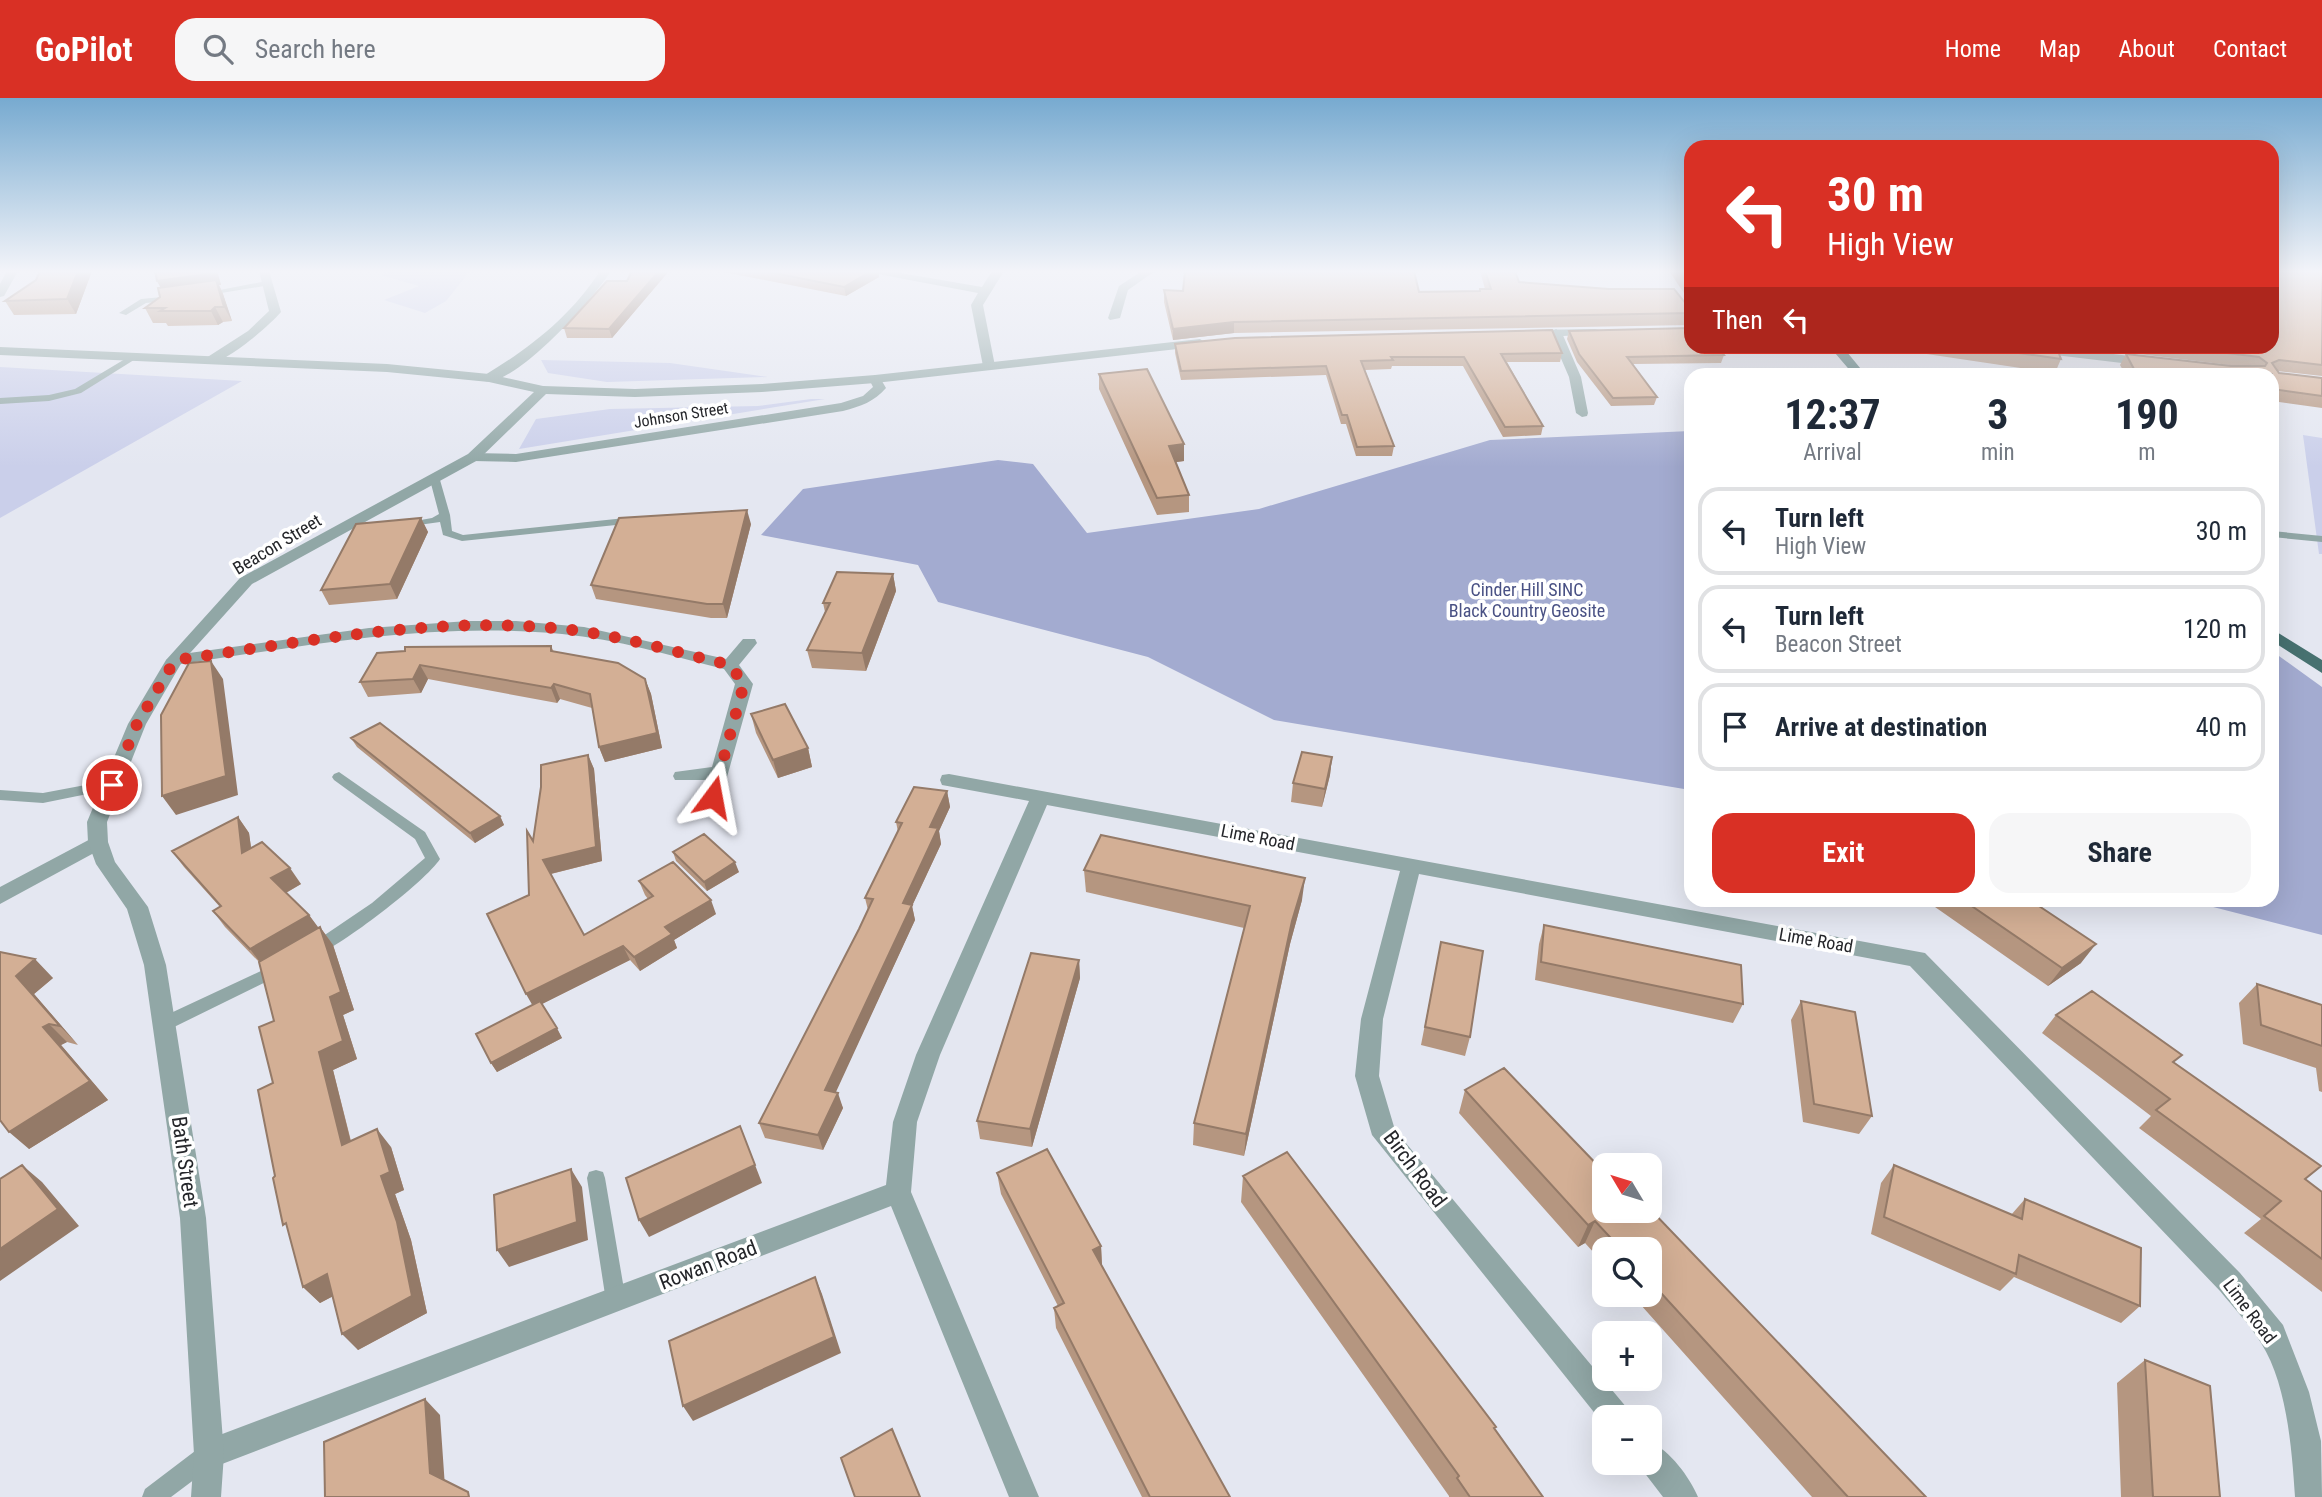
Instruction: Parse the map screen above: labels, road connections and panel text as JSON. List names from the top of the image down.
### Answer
{
  "streets": {
    "street": [
      "Johnson Street",
      "Beacon Street",
      "Lime Road",
      "Bath Street",
      "Birch Road",
      "Rowan Road"
    ]
  },
  "crossings": [
    ["Johnson Street", "Beacon Street"],
    ["Beacon Street", "Bath Street"],
    ["Lime Road", "Birch Road"],
    ["Bath Street", "Rowan Road"]
  ],
  "parks": ["Cinder Hill SINC Black Country Geosite"],
  "north": "top left",
  "page": {
    "header": "GoPilot",
    "search": "Search here",
    "nav": [
      "Home",
      "Map",
      "About",
      "Contact"
    ],
    "turn": ["30 m", "High View"],
    "then": "Then",
    "eta": [
      "12:37",
      "Arrival",
      "3",
      "min",
      "190",
      "m"
    ],
    "list": [
      {
        "name": "Turn left",
        "note": "High View",
        "value": "30 m"
      },
      {
        "name": "Turn left",
        "note": "Beacon Street",
        "value": "120 m"
      },
      {
        "name": "Arrive at destination",
        "value": "40 m"
      }
    ],
    "buttons": ["Exit", "Share"],
    "map_buttons": ["+", "−"]
  }
}
